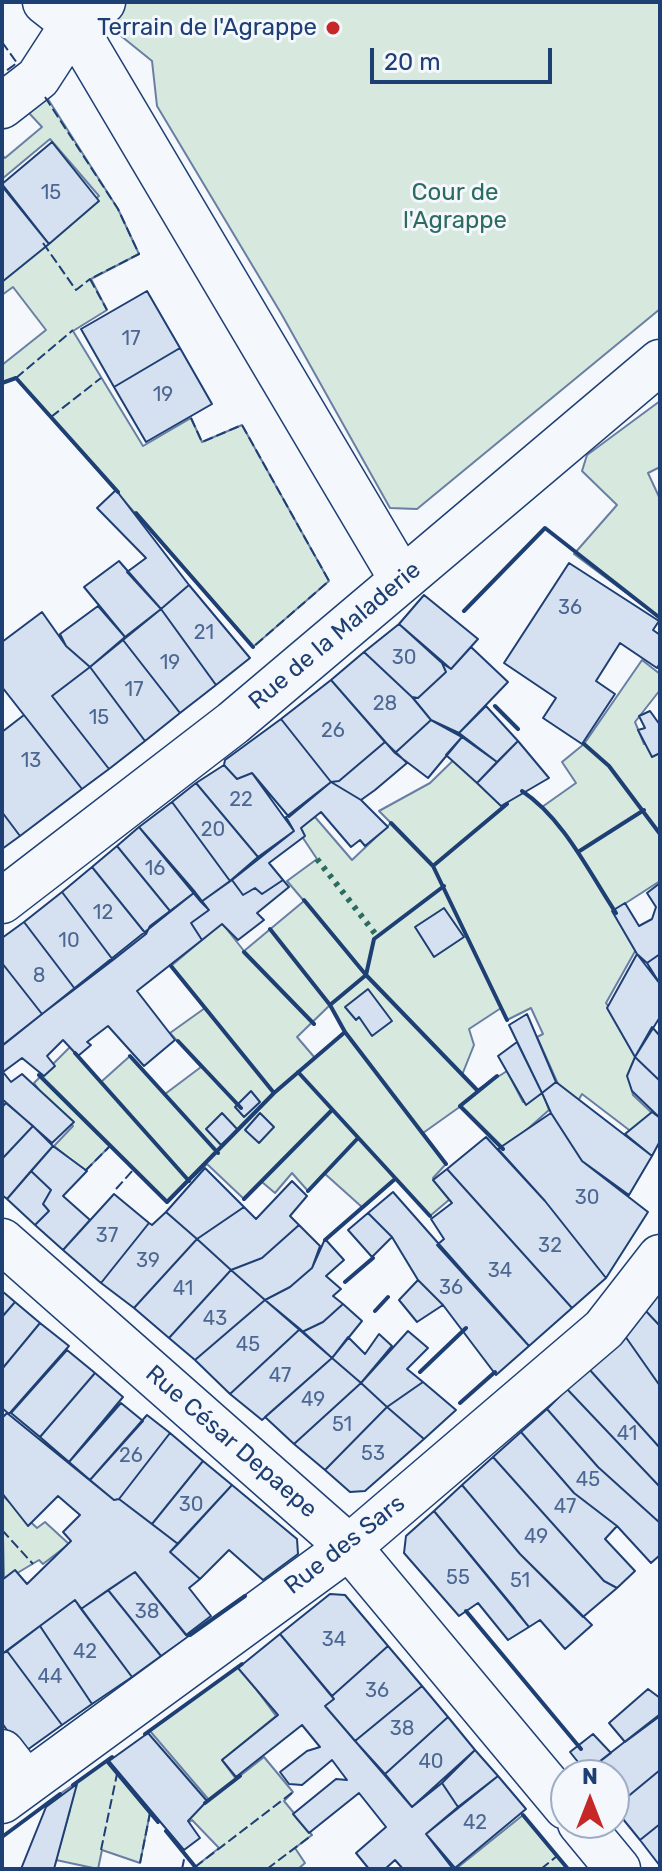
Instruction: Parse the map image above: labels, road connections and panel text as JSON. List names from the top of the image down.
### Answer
{
  "streets": {
    "street": ["Rue de la Maladerie", "Rue César Depaepe", "Rue des Sars"]
  },
  "crossings": [
    ["Rue César Depaepe", "Rue des Sars"]
  ],
  "parks": ["Cour de l'Agrappe"],
  "places": ["Terrain de l'Agrappe"],
  "house_numbers": [
    "15",
    "17",
    "19",
    "36",
    "21",
    "30",
    "19",
    "17",
    "28",
    "15",
    "26",
    "13",
    "22",
    "20",
    "16",
    "12",
    "10",
    "8",
    "30",
    "37",
    "32",
    "39",
    "34",
    "36",
    "41",
    "43",
    "45",
    "47",
    "49",
    "51",
    "41",
    "53",
    "26",
    "45",
    "30",
    "47",
    "49",
    "55",
    "51",
    "38",
    "34",
    "42",
    "44",
    "36",
    "38",
    "40",
    "42"
  ],
  "scale_bar": "20 m",
  "north": "top"
}
